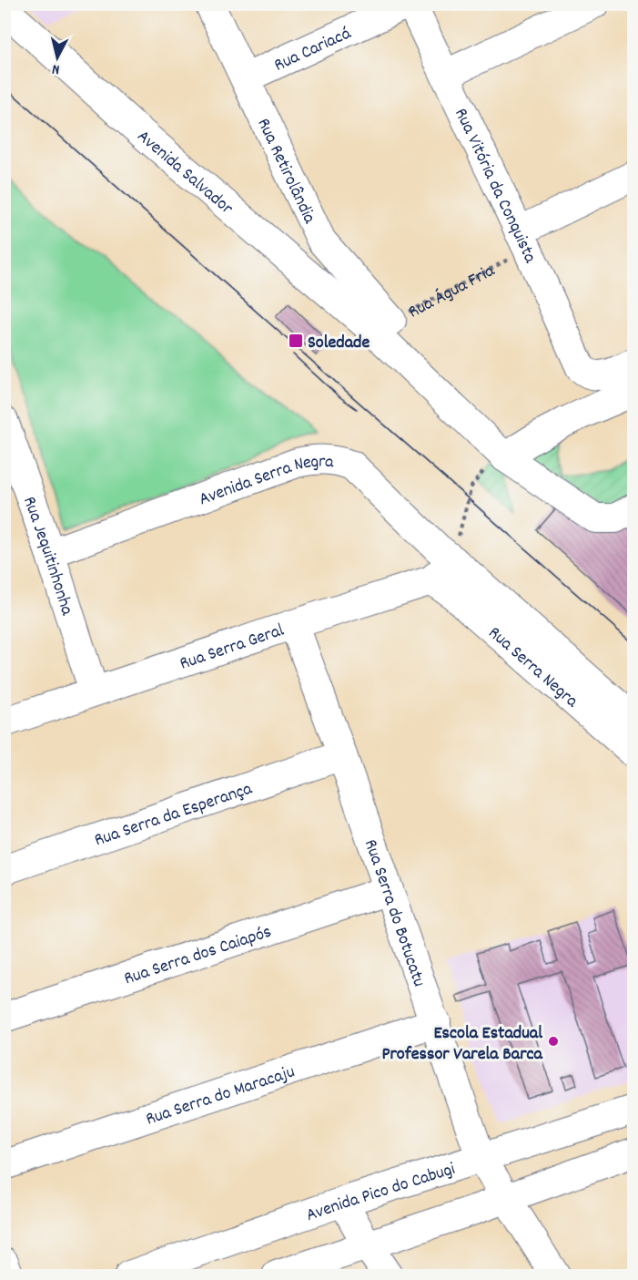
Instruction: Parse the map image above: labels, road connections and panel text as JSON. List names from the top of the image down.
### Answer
{
  "streets": {
    "street": [
      "Rua Cariacá",
      "Rua Retirolândia",
      "Avenida Salvador",
      "Rua Vitória da Conquista",
      "Avenida Serra Negra",
      "Rua Jequitinhonha",
      "Rua Serra Geral",
      "Rua Serra Negra",
      "Rua Serra da Esperança",
      "Rua Serra do Botucatu",
      "Rua Serra dos Caiapós",
      "Rua Serra do Maracaju",
      "Avenida Pico do Cabugi"
    ],
    "path": ["Rua Água Fria"]
  },
  "crossings": [
    ["Rua Cariacá", "Rua Retirolândia"],
    ["Rua Cariacá", "Rua Vitória da Conquista"],
    ["Rua Retirolândia", "Avenida Salvador"],
    ["Rua Retirolândia", "Rua Água Fria"],
    ["Avenida Salvador", "Rua Água Fria"],
    ["Rua Vitória da Conquista", "Rua Água Fria"],
    ["Avenida Serra Negra", "Rua Jequitinhonha"],
    ["Avenida Serra Negra", "Rua Serra Geral"],
    ["Rua Jequitinhonha", "Rua Serra Geral"],
    ["Rua Serra Geral", "Rua Serra Negra"],
    ["Rua Serra Geral", "Rua Serra do Botucatu"],
    ["Rua Serra da Esperança", "Rua Serra do Botucatu"],
    ["Rua Serra do Botucatu", "Rua Serra dos Caiapós"],
    ["Rua Serra do Botucatu", "Rua Serra do Maracaju"],
    ["Rua Serra do Botucatu", "Avenida Pico do Cabugi"]
  ],
  "places": {
    "transit": ["Soledade"],
    "other": ["Escola Estadual Professor Varela Barca"]
  },
  "north": "bottom"
}
